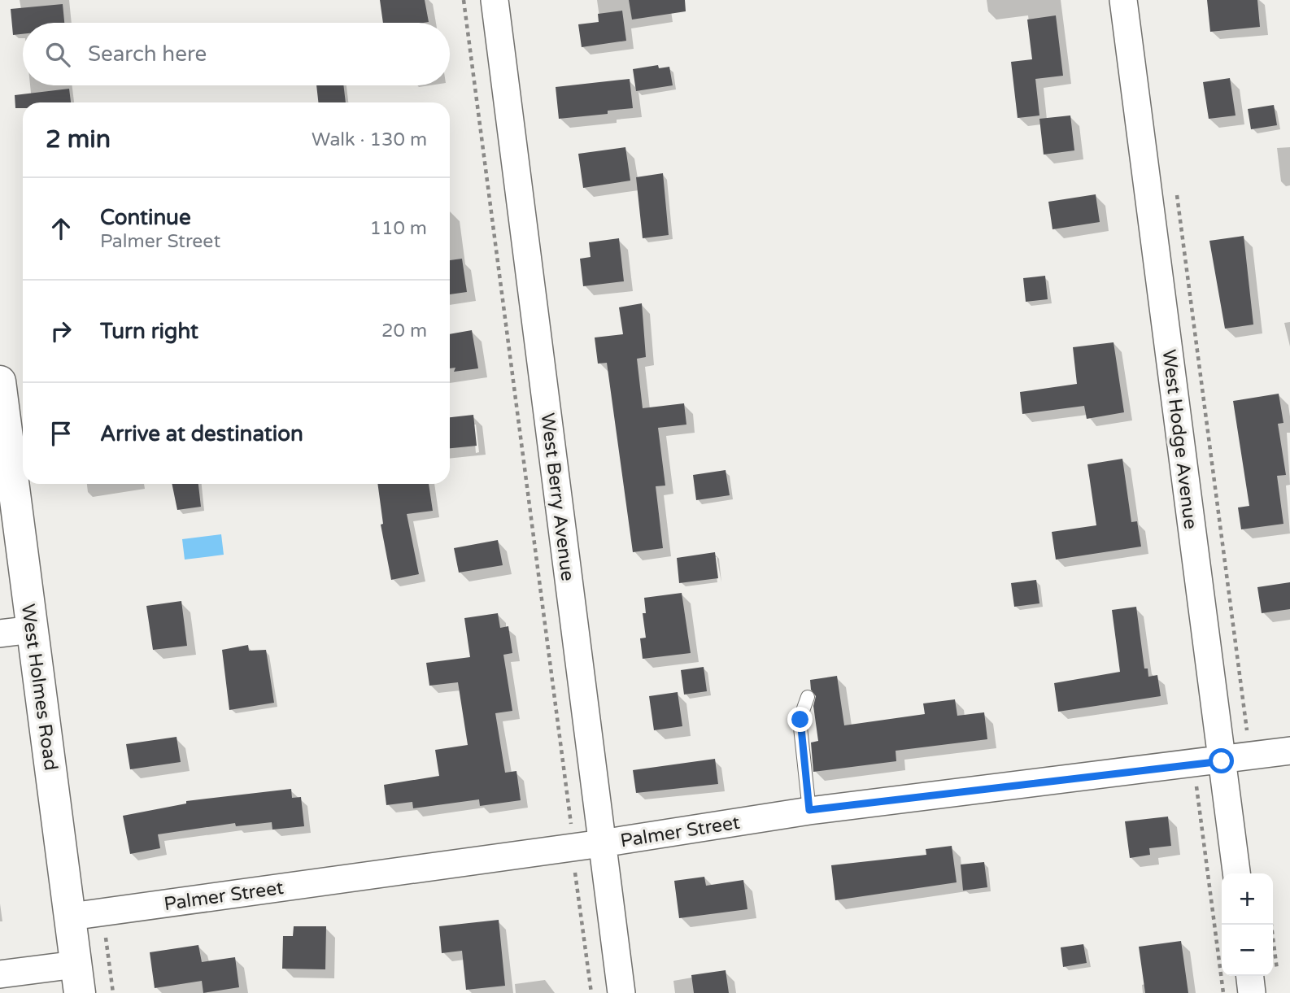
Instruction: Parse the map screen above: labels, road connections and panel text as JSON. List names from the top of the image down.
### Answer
{
  "streets": {
    "street": [
      "West Hodge Avenue",
      "West Berry Avenue",
      "West Holmes Road",
      "Palmer Street"
    ]
  },
  "crossings": [
    ["West Hodge Avenue", "Palmer Street"],
    ["West Berry Avenue", "Palmer Street"],
    ["West Holmes Road", "Palmer Street"]
  ],
  "page": {
    "search": "Search here",
    "heading": ["2 min", "Walk · 130 m"],
    "list": [
      ["Continue", "Palmer Street", "110 m"],
      ["Turn right", "20 m"],
      "Arrive at destination"
    ],
    "map_buttons": ["+", "−"]
  }
}
